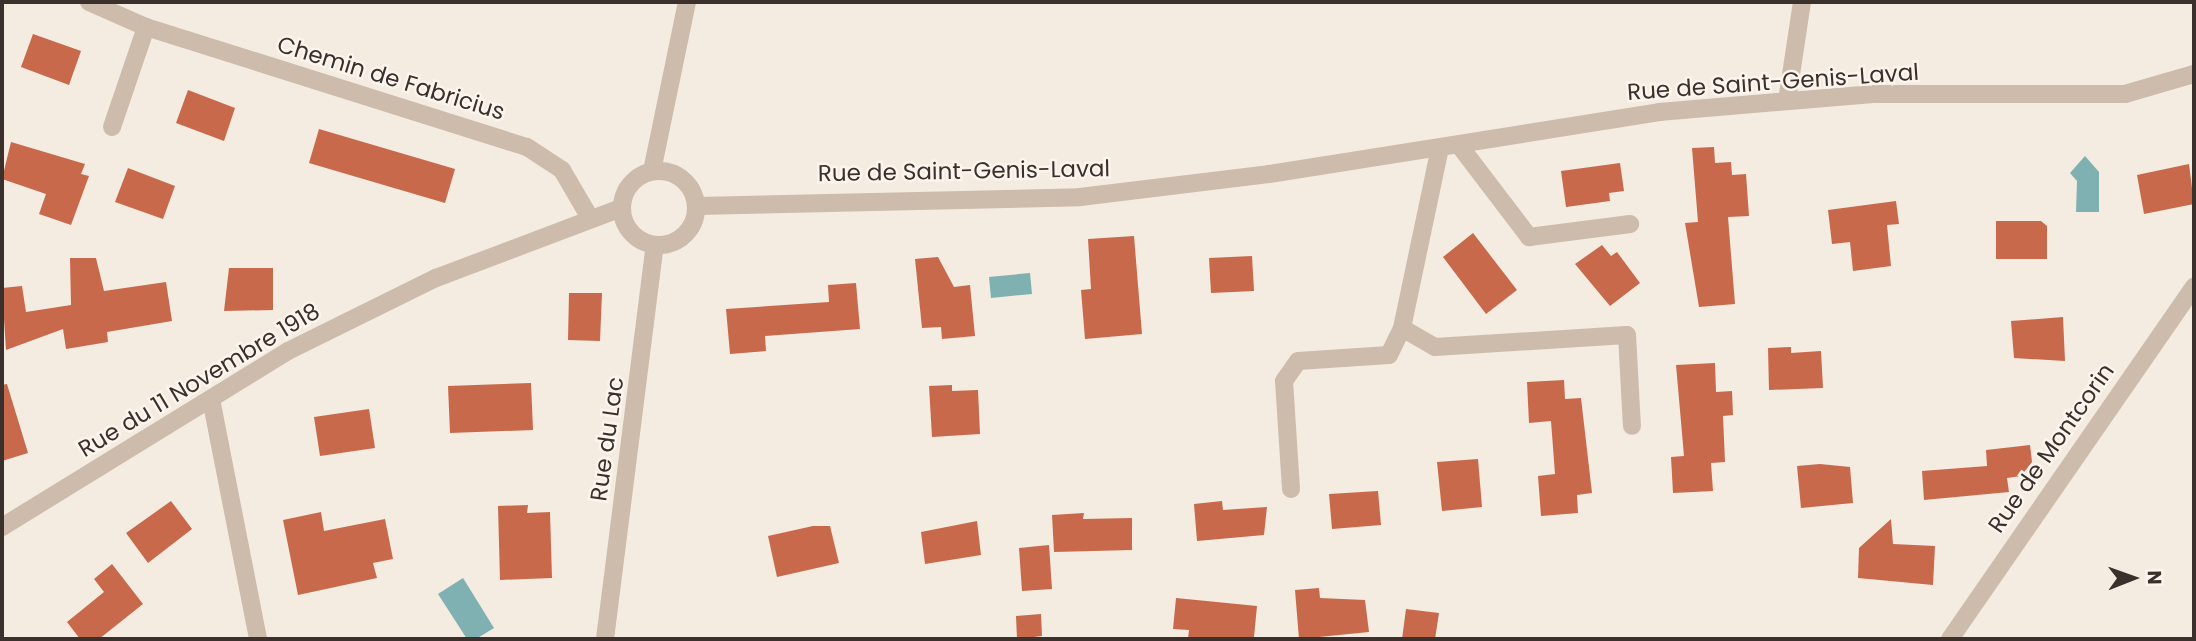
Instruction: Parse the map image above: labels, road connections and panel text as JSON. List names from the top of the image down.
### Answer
{
  "streets": {
    "street": [
      "Chemin de Fabricius",
      "Rue de Saint-Genis-Laval",
      "Rue du 11 Novembre 1918",
      "Rue du Lac",
      "Rue de Montcorin"
    ]
  },
  "crossings": [
    ["Chemin de Fabricius", "Rue du 11 Novembre 1918"],
    ["Rue de Saint-Genis-Laval", "Rue du 11 Novembre 1918"],
    ["Rue de Saint-Genis-Laval", "Rue du Lac"],
    ["Rue du 11 Novembre 1918", "Rue du Lac"]
  ],
  "north": "right"
}
